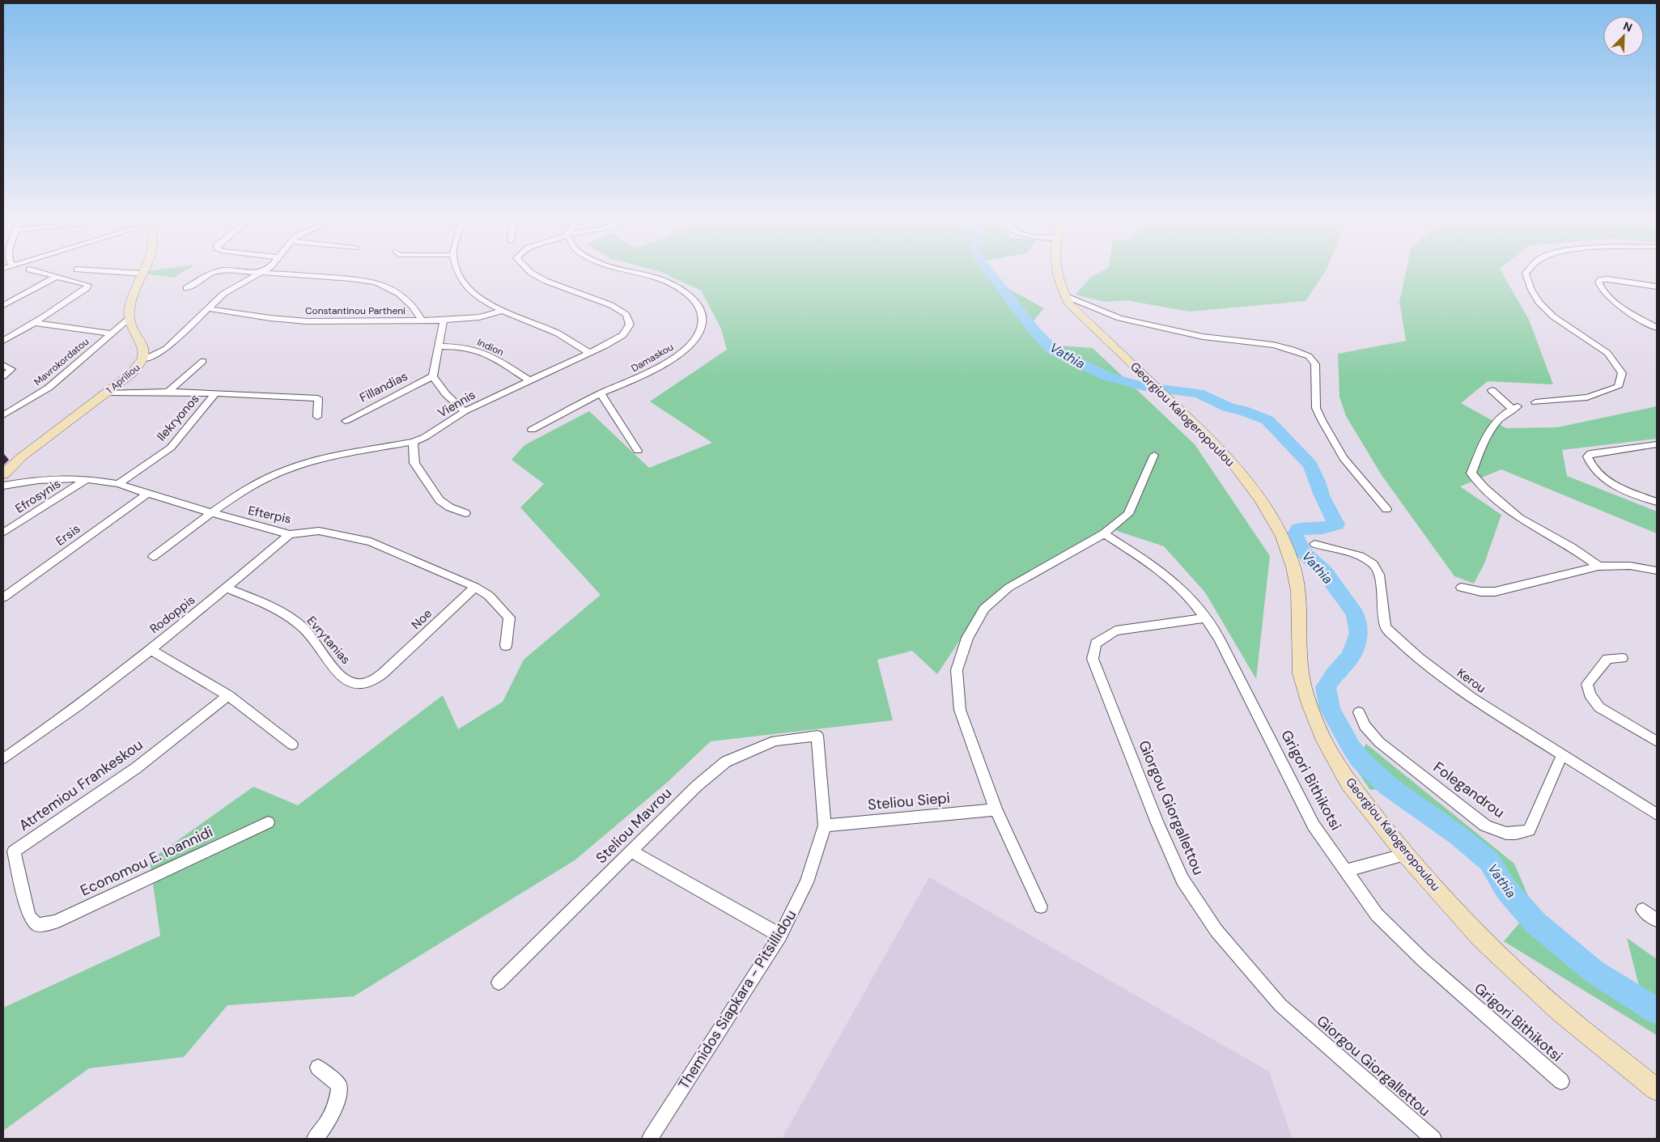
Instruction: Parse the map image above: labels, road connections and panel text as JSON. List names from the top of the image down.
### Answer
{
  "streets": {
    "street": [
      "Constantinou Partheni",
      "Indion",
      "Damaskou",
      "Mavrokordatou",
      "1 Apriliou",
      "Fillandias",
      "Viennis",
      "Georgiou Kalogeropoulou",
      "Ilekryonos",
      "Efrosynis",
      "Efterpis",
      "Ersis",
      "Rodoppis",
      "Noe",
      "Evrytanias",
      "Kerou",
      "Grigori Bithikotsi",
      "Atrtemiou Frankeskou",
      "Folegandrou",
      "Steliou Siepi",
      "Giorgou Giorgallettou",
      "Steliou Mavrou",
      "Economou E. Ioannidi",
      "Themidos Siapkara - Pitsillidou"
    ]
  },
  "crossings": [
    ["Indion", "Viennis"],
    ["Mavrokordatou", "1 Apriliou"],
    ["Viennis", "Efterpis"],
    ["Ilekryonos", "Efterpis"],
    ["Efrosynis", "Efterpis"],
    ["Efterpis", "Ersis"],
    ["Efterpis", "Rodoppis"],
    ["Efterpis", "Noe"],
    ["Rodoppis", "Evrytanias"],
    ["Noe", "Evrytanias"],
    ["Kerou", "Folegandrou"],
    ["Grigori Bithikotsi", "Giorgou Giorgallettou"],
    ["Atrtemiou Frankeskou", "Economou E. Ioannidi"],
    ["Steliou Siepi", "Themidos Siapkara - Pitsillidou"],
    ["Steliou Mavrou", "Themidos Siapkara - Pitsillidou"]
  ],
  "water": ["Vathia"],
  "north": "top right"
}
